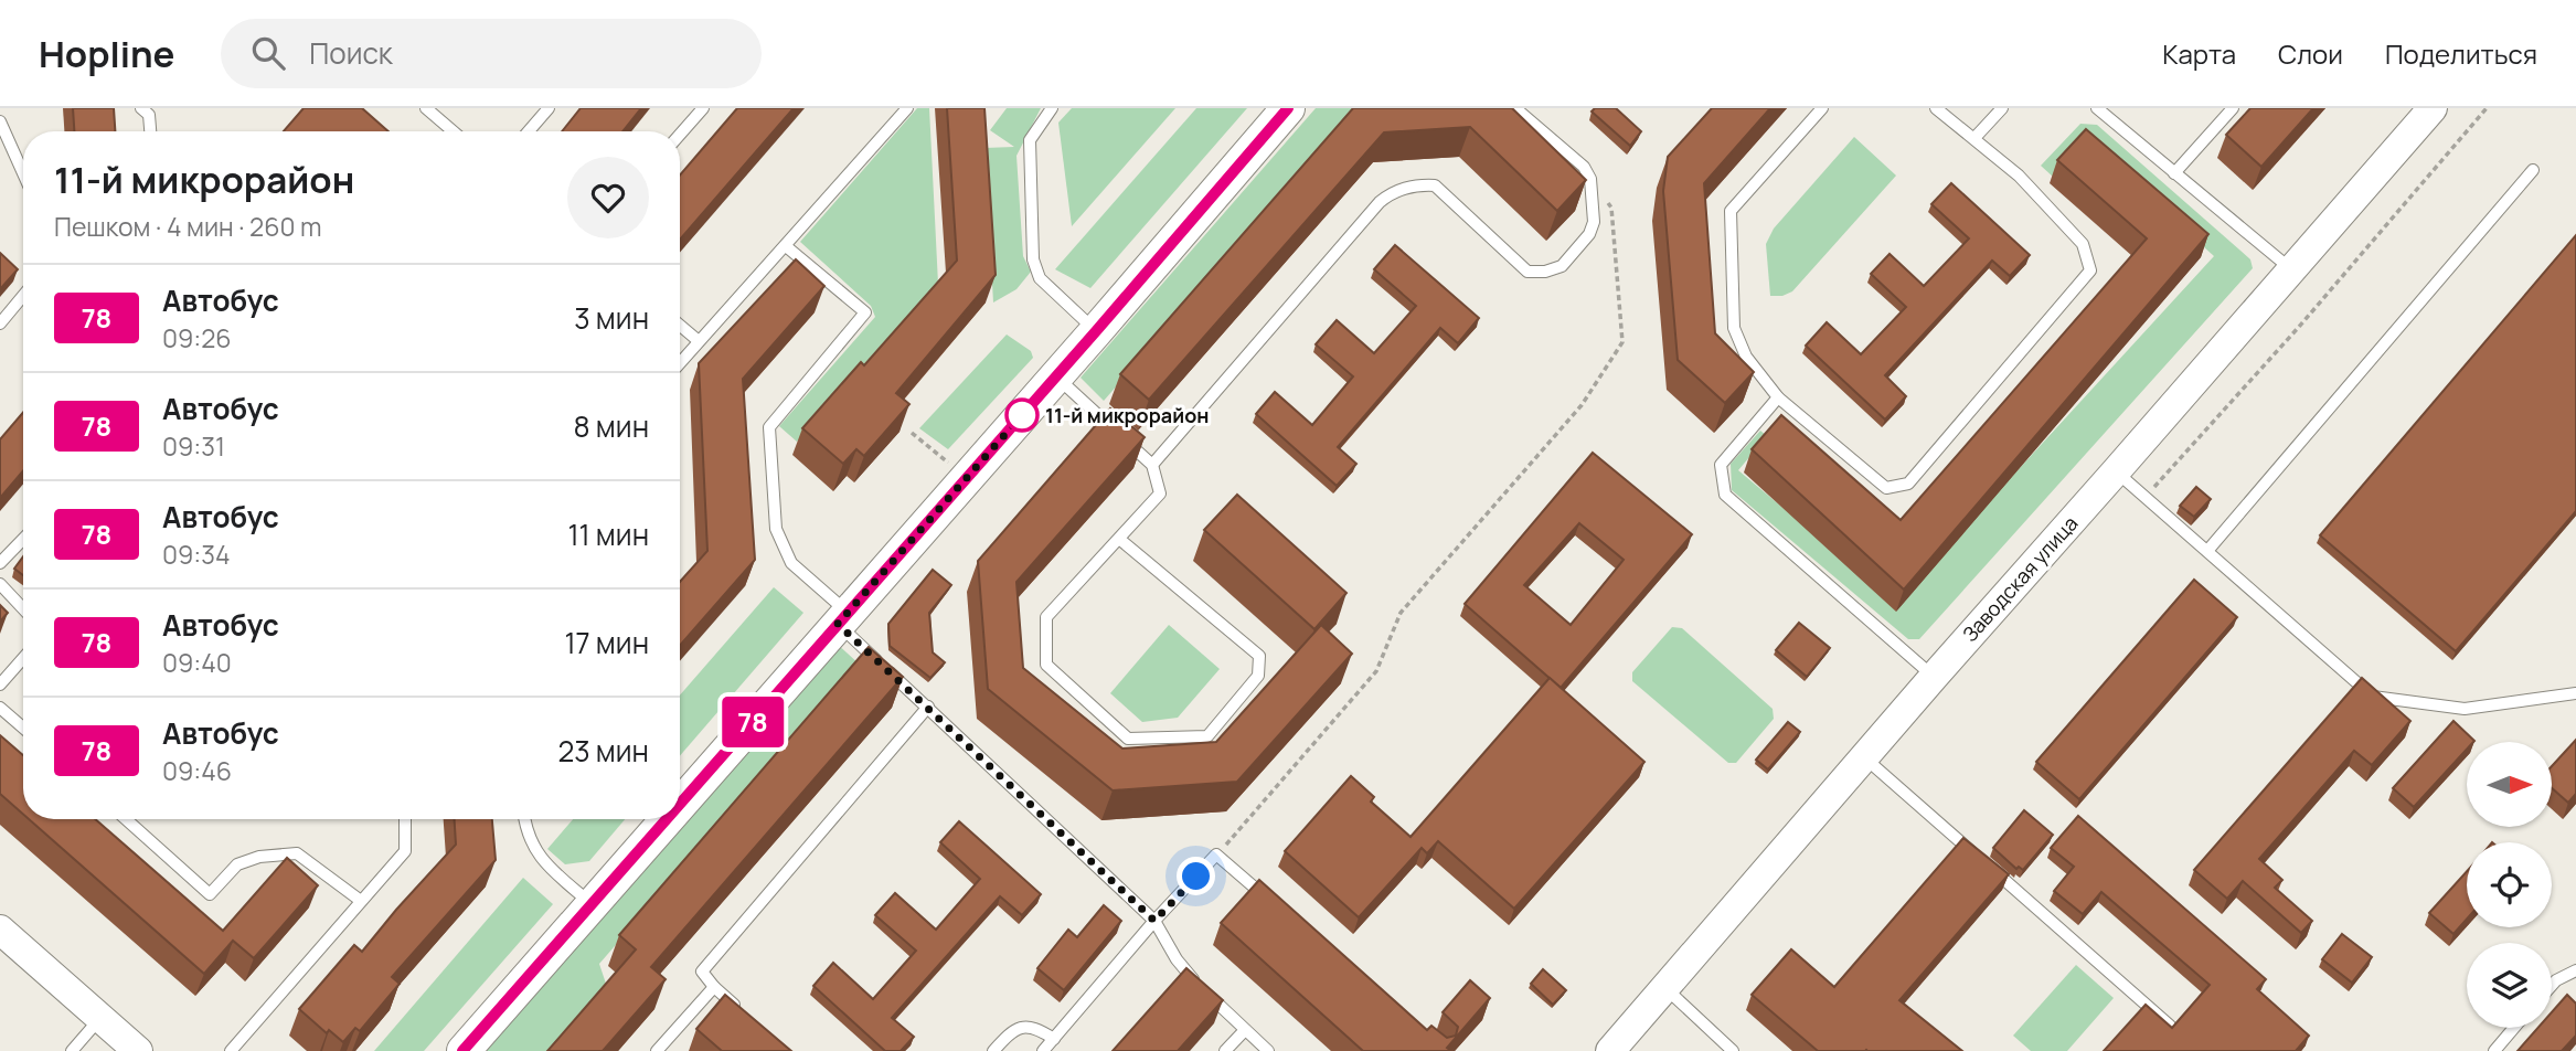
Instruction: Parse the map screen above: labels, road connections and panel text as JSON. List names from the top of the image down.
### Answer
{
  "streets": {
    "street": ["Заводская улица"]
  },
  "places": ["11-й микрорайон"],
  "lines": ["bus line 78"],
  "north": "right",
  "page": {
    "header": "Hopline",
    "search": "Поиск",
    "nav": ["Карта", "Слои", "Поделиться"],
    "on_map": "78",
    "heading": ["11-й микрорайон", "Пешком · 4 мин · 260 m"],
    "list": [
      {
        "mark": "78",
        "name": "Автобус",
        "note": "09:26",
        "value": "3 мин"
      },
      {
        "mark": "78",
        "name": "Автобус",
        "note": "09:31",
        "value": "8 мин"
      },
      {
        "mark": "78",
        "name": "Автобус",
        "note": "09:34",
        "value": "11 мин"
      },
      {
        "mark": "78",
        "name": "Автобус",
        "note": "09:40",
        "value": "17 мин"
      },
      {
        "mark": "78",
        "name": "Автобус",
        "note": "09:46",
        "value": "23 мин"
      }
    ]
  }
}
